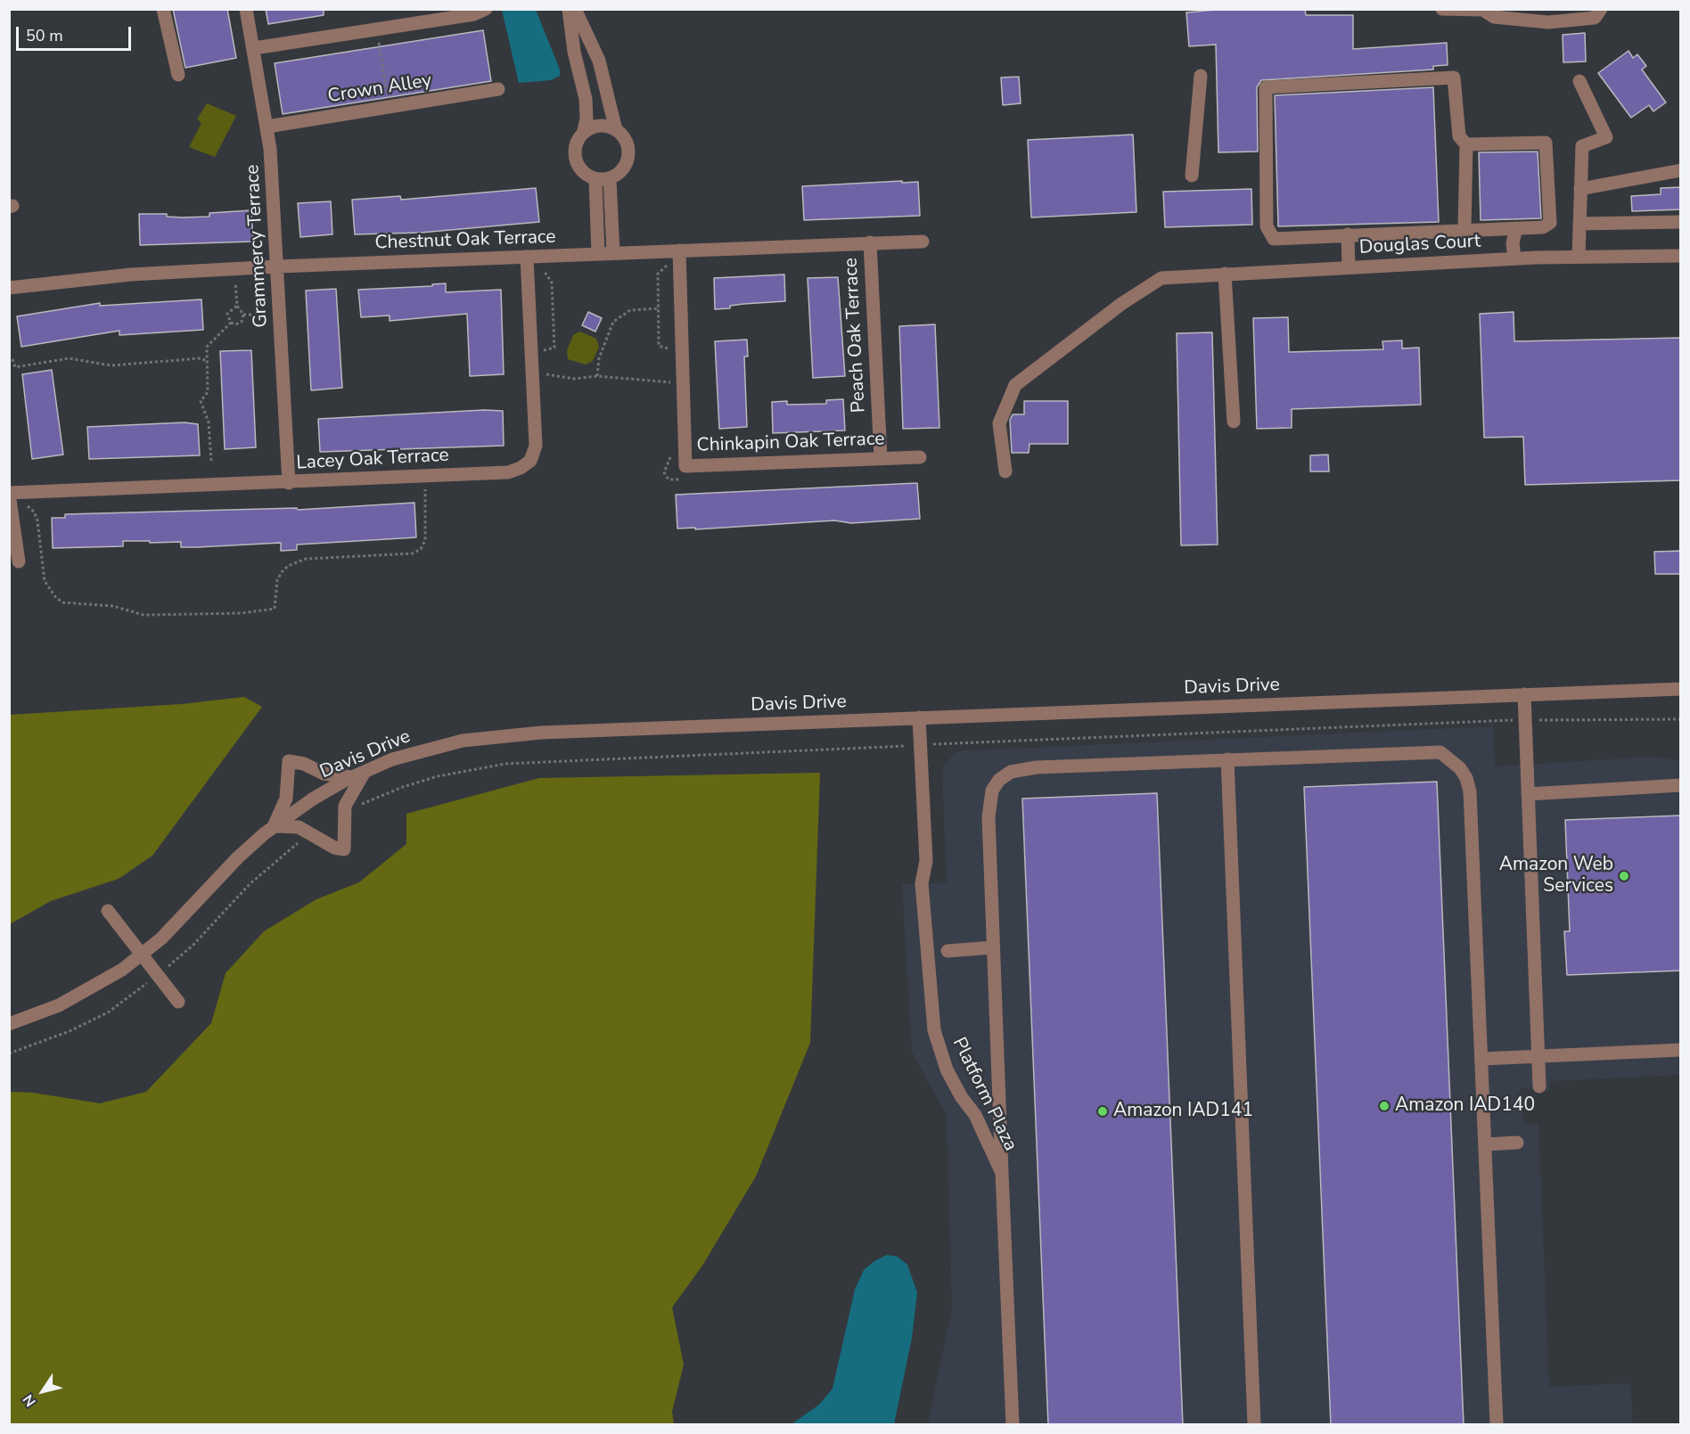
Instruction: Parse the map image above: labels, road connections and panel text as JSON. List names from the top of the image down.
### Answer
{
  "streets": {
    "street": [
      "Crown Alley",
      "Chestnut Oak Terrace",
      "Douglas Court",
      "Grammercy Terrace",
      "Peach Oak Terrace",
      "Chinkapin Oak Terrace",
      "Lacey Oak Terrace",
      "Davis Drive",
      "Platform Plaza"
    ]
  },
  "crossings": [
    ["Crown Alley", "Grammercy Terrace"],
    ["Chestnut Oak Terrace", "Grammercy Terrace"],
    ["Chestnut Oak Terrace", "Peach Oak Terrace"],
    ["Chestnut Oak Terrace", "Chinkapin Oak Terrace"],
    ["Chestnut Oak Terrace", "Lacey Oak Terrace"],
    ["Grammercy Terrace", "Lacey Oak Terrace"],
    ["Peach Oak Terrace", "Chinkapin Oak Terrace"],
    ["Davis Drive", "Platform Plaza"]
  ],
  "places": ["Amazon Web Services", "Amazon IAD140", "Amazon IAD141"],
  "scale_bar": "50 m",
  "north": "bottom left"
}
